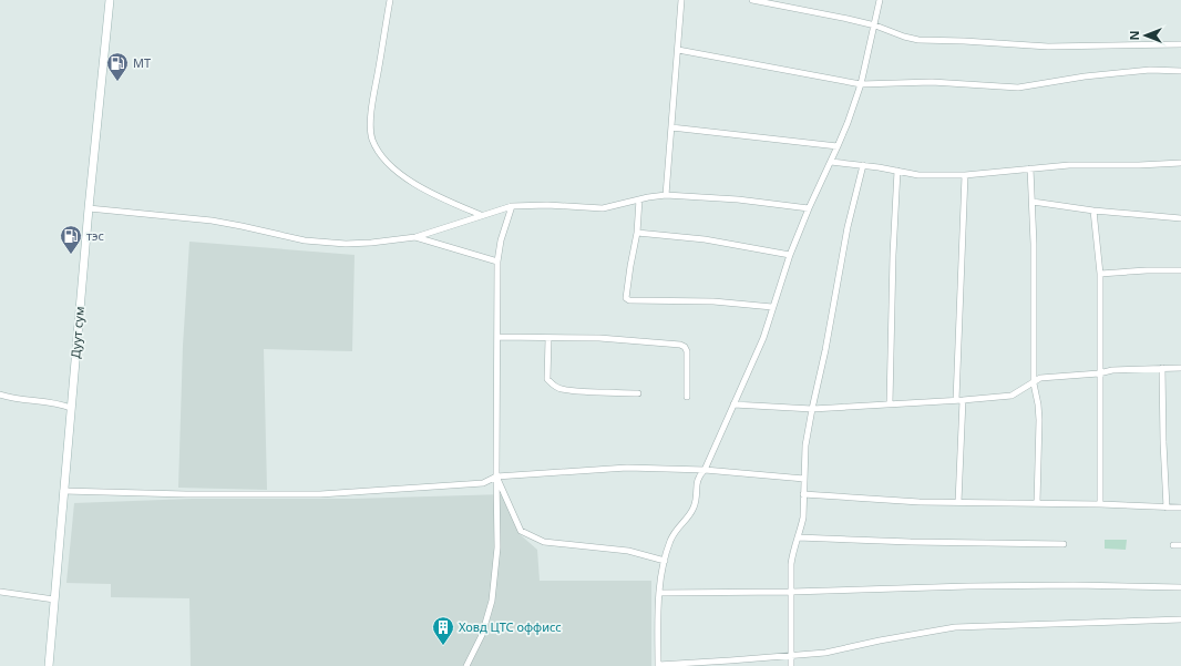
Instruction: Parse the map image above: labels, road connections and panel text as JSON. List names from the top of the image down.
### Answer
{
  "streets": {
    "main road": ["Дуут сум"]
  },
  "places": {
    "fuel station": ["MT", "тэс"],
    "building": ["Ховд ЦТС оффисс"]
  },
  "north": "left"
}
